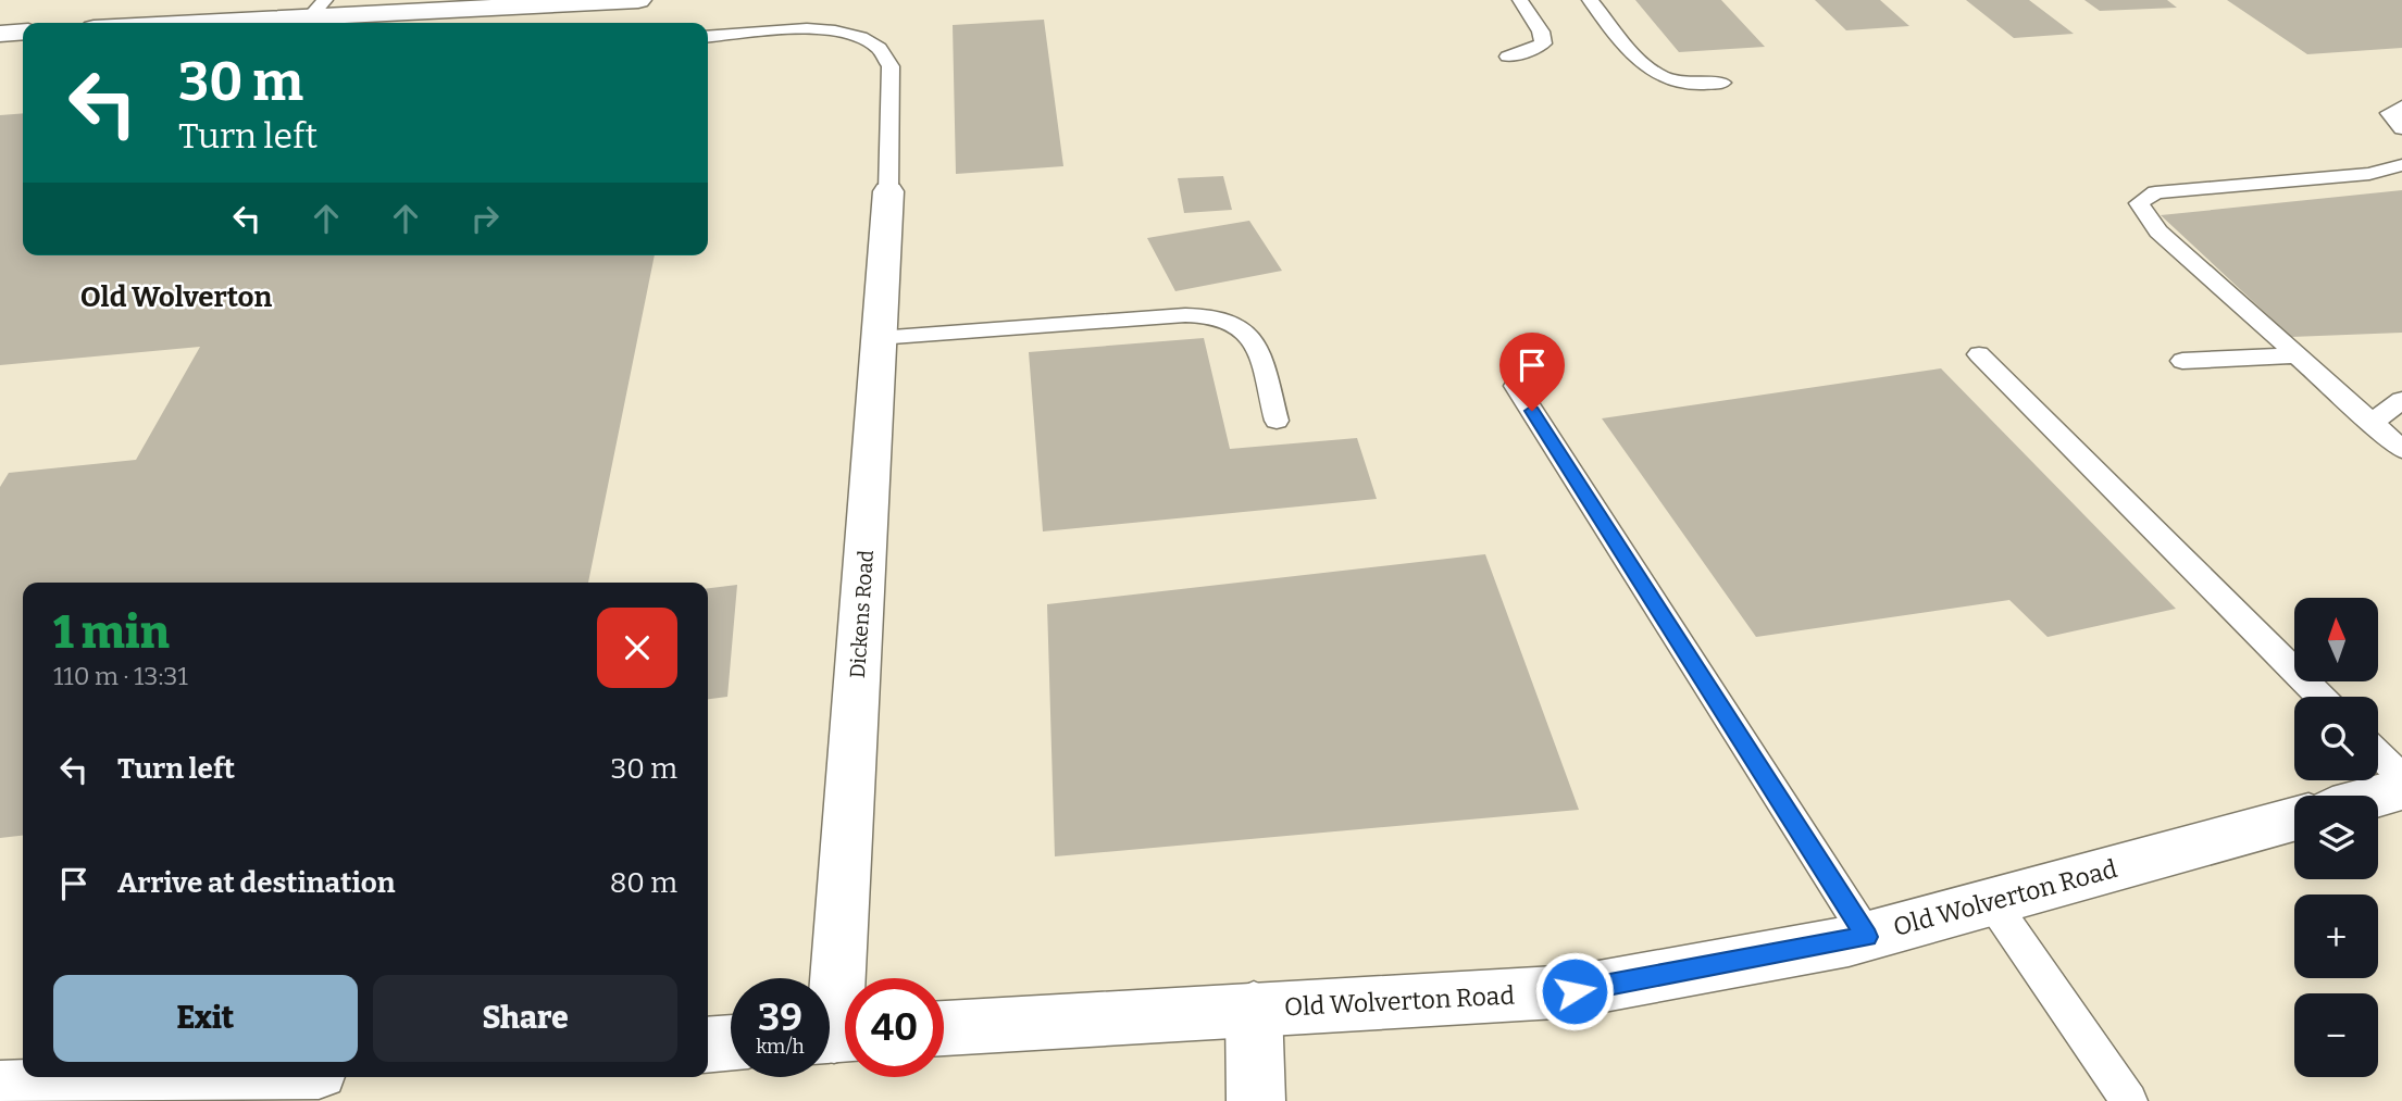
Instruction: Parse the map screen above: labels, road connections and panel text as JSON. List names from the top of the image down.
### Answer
{
  "streets": {
    "street": ["Dickens Road", "Old Wolverton Road"]
  },
  "districts": ["Old Wolverton"],
  "north": "top",
  "page": {
    "turn": ["30 m", "Turn left"],
    "heading": ["1 min", "110 m · 13:31"],
    "map_buttons": ["+", "−"],
    "list": [
      {
        "name": "Turn left",
        "value": "30 m"
      },
      {
        "name": "Arrive at destination",
        "value": "80 m"
      }
    ],
    "buttons": ["Exit", "Share"],
    "speed": "39 km/h",
    "limit": "40"
  }
}
